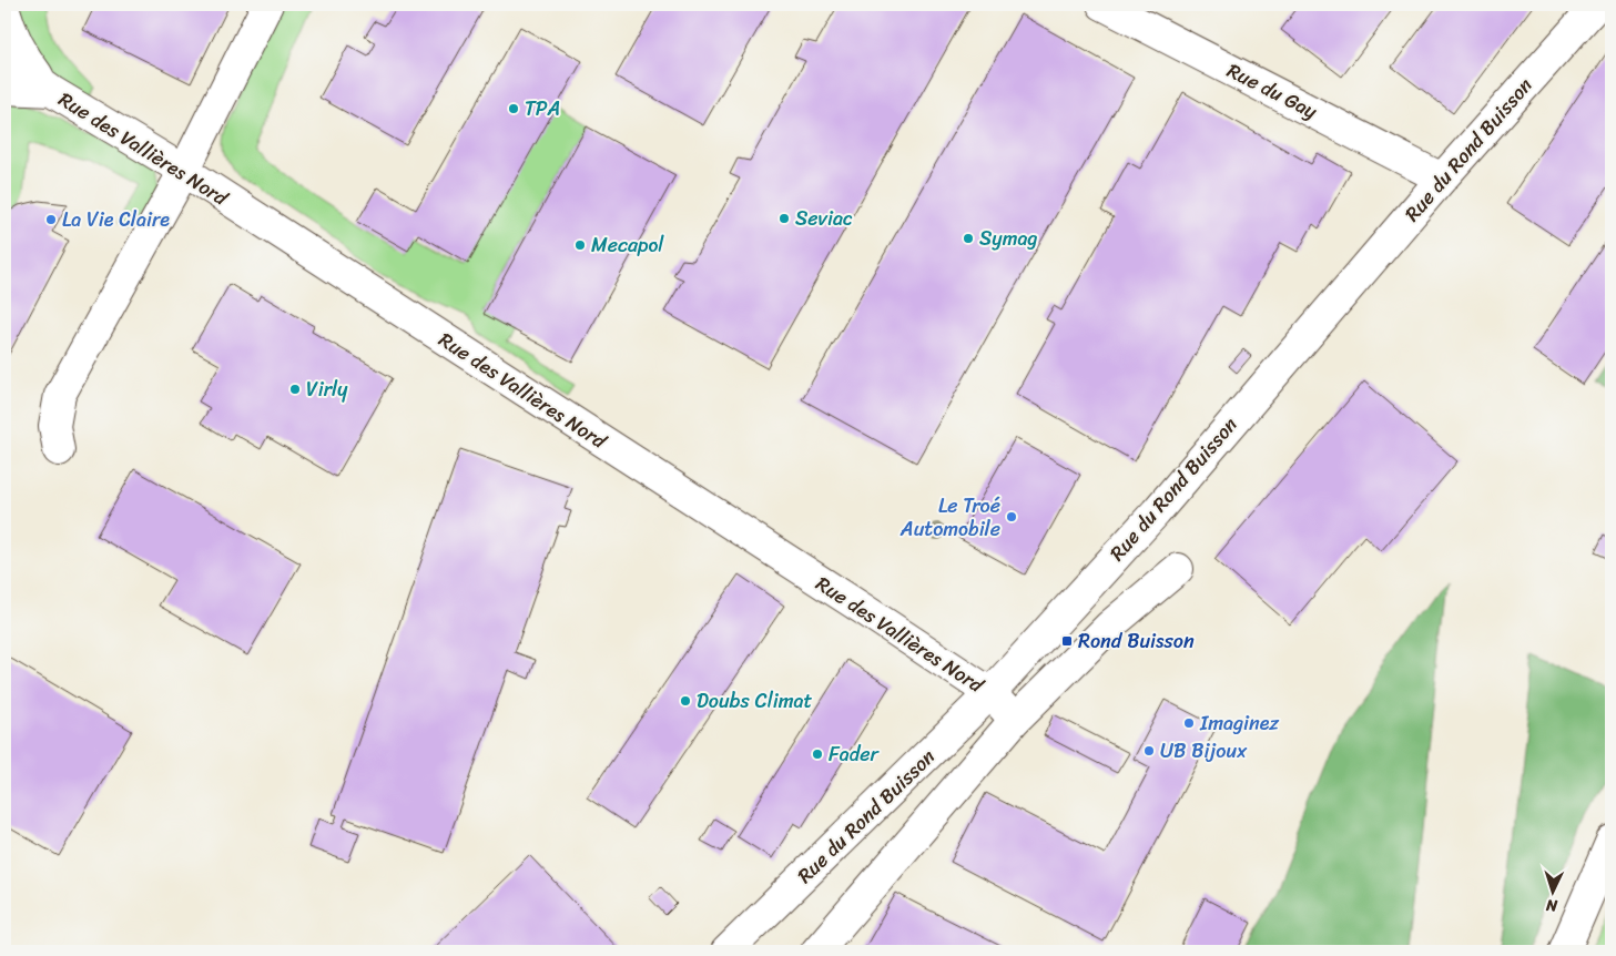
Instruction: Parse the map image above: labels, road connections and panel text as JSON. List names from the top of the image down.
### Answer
{
  "streets": {
    "street": ["Rue du Gay", "Rue des Vallières Nord", "Rue du Rond Buisson"]
  },
  "crossings": [
    ["Rue du Gay", "Rue du Rond Buisson"],
    ["Rue des Vallières Nord", "Rue du Rond Buisson"]
  ],
  "places": {
    "other": [
      "TPA",
      "Seviac",
      "La Vie Claire",
      "Symag",
      "Mecapol",
      "Virly",
      "Le Troé Automobile",
      "Doubs Climat",
      "Imaginez",
      "UB Bijoux",
      "Fader"
    ],
    "transit": ["Rond Buisson"]
  },
  "north": "bottom"
}
